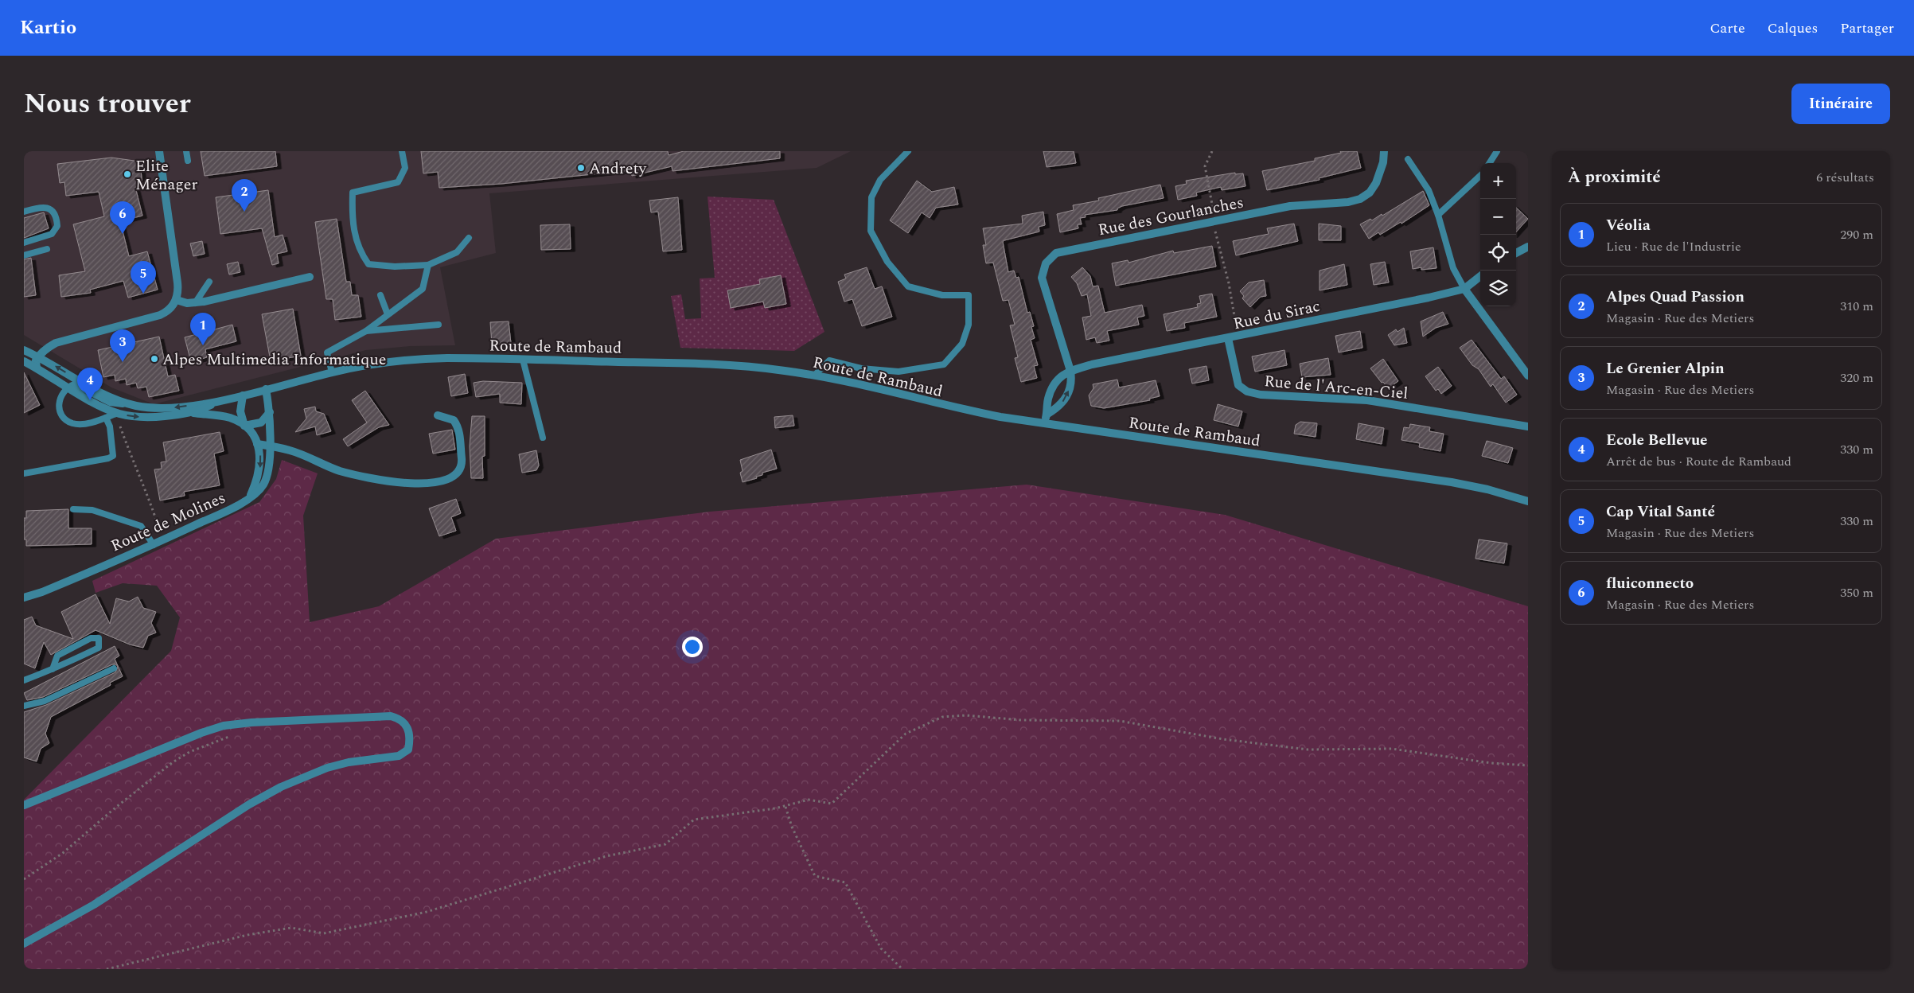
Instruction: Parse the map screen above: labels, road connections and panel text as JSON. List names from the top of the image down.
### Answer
{
  "streets": {
    "street": [
      "Rue des Gourlanches",
      "Rue du Sirac",
      "Route de Rambaud",
      "Rue de l'Arc-en-Ciel",
      "Route de Molines"
    ]
  },
  "crossings": [
    ["Rue des Gourlanches", "Rue du Sirac"],
    ["Rue du Sirac", "Rue de l'Arc-en-Ciel"],
    ["Route de Rambaud", "Route de Molines"]
  ],
  "places": ["Andrety", "Elite Ménager", "Alpes Multimedia Informatique"],
  "page": {
    "header": "Kartio",
    "nav": ["Carte", "Calques", "Partager"],
    "title": "Nous trouver",
    "buttons": "Itinéraire",
    "heading": ["À proximité", "6 résultats"],
    "map_buttons": ["+", "−"],
    "pins": [
      "2",
      "6",
      "5",
      "1",
      "3",
      "4"
    ],
    "list": [
      {
        "mark": "1",
        "name": "Véolia",
        "note": "Lieu · Rue de l'Industrie",
        "value": "290 m"
      },
      {
        "mark": "2",
        "name": "Alpes Quad Passion",
        "note": "Magasin · Rue des Metiers",
        "value": "310 m"
      },
      {
        "mark": "3",
        "name": "Le Grenier Alpin",
        "note": "Magasin · Rue des Metiers",
        "value": "320 m"
      },
      {
        "mark": "4",
        "name": "Ecole Bellevue",
        "note": "Arrêt de bus · Route de Rambaud",
        "value": "330 m"
      },
      {
        "mark": "5",
        "name": "Cap Vital Santé",
        "note": "Magasin · Rue des Metiers",
        "value": "330 m"
      },
      {
        "mark": "6",
        "name": "fluiconnecto",
        "note": "Magasin · Rue des Metiers",
        "value": "350 m"
      }
    ]
  }
}
